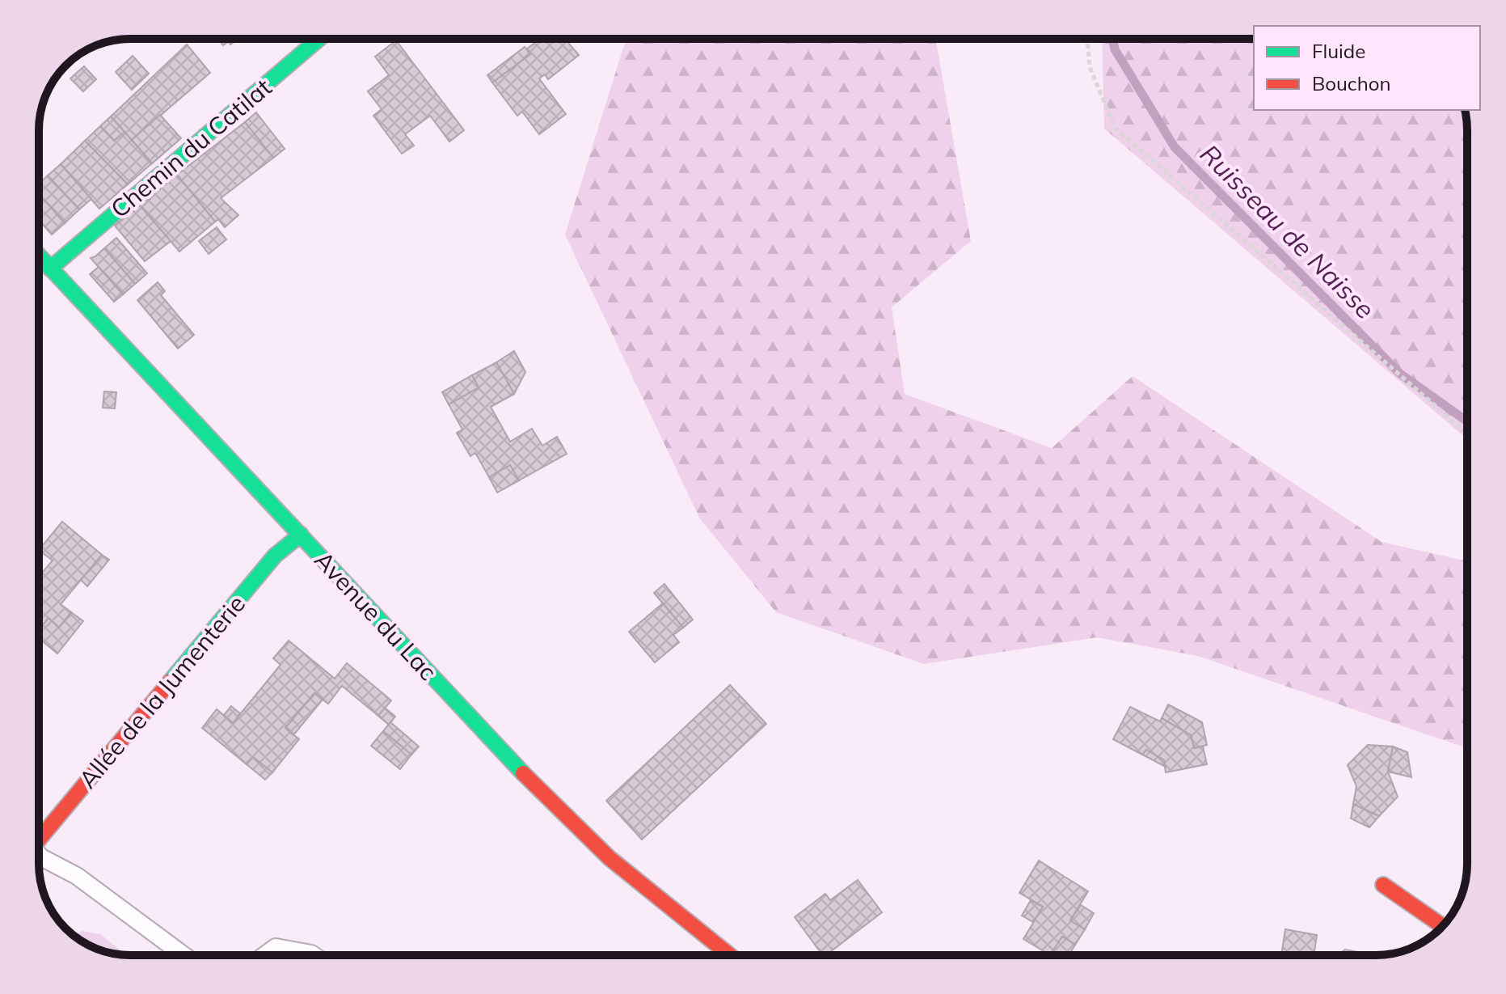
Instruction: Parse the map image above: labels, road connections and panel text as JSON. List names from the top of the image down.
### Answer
{
  "streets": {
    "street": ["Chemin du Catilat", "Avenue du Lac", "Allée de la Jumenterie"]
  },
  "crossings": [
    ["Chemin du Catilat", "Avenue du Lac"],
    ["Avenue du Lac", "Allée de la Jumenterie"]
  ],
  "water": ["Ruisseau de Naisse"],
  "legend": ["Fluide", "Bouchon"]
}
